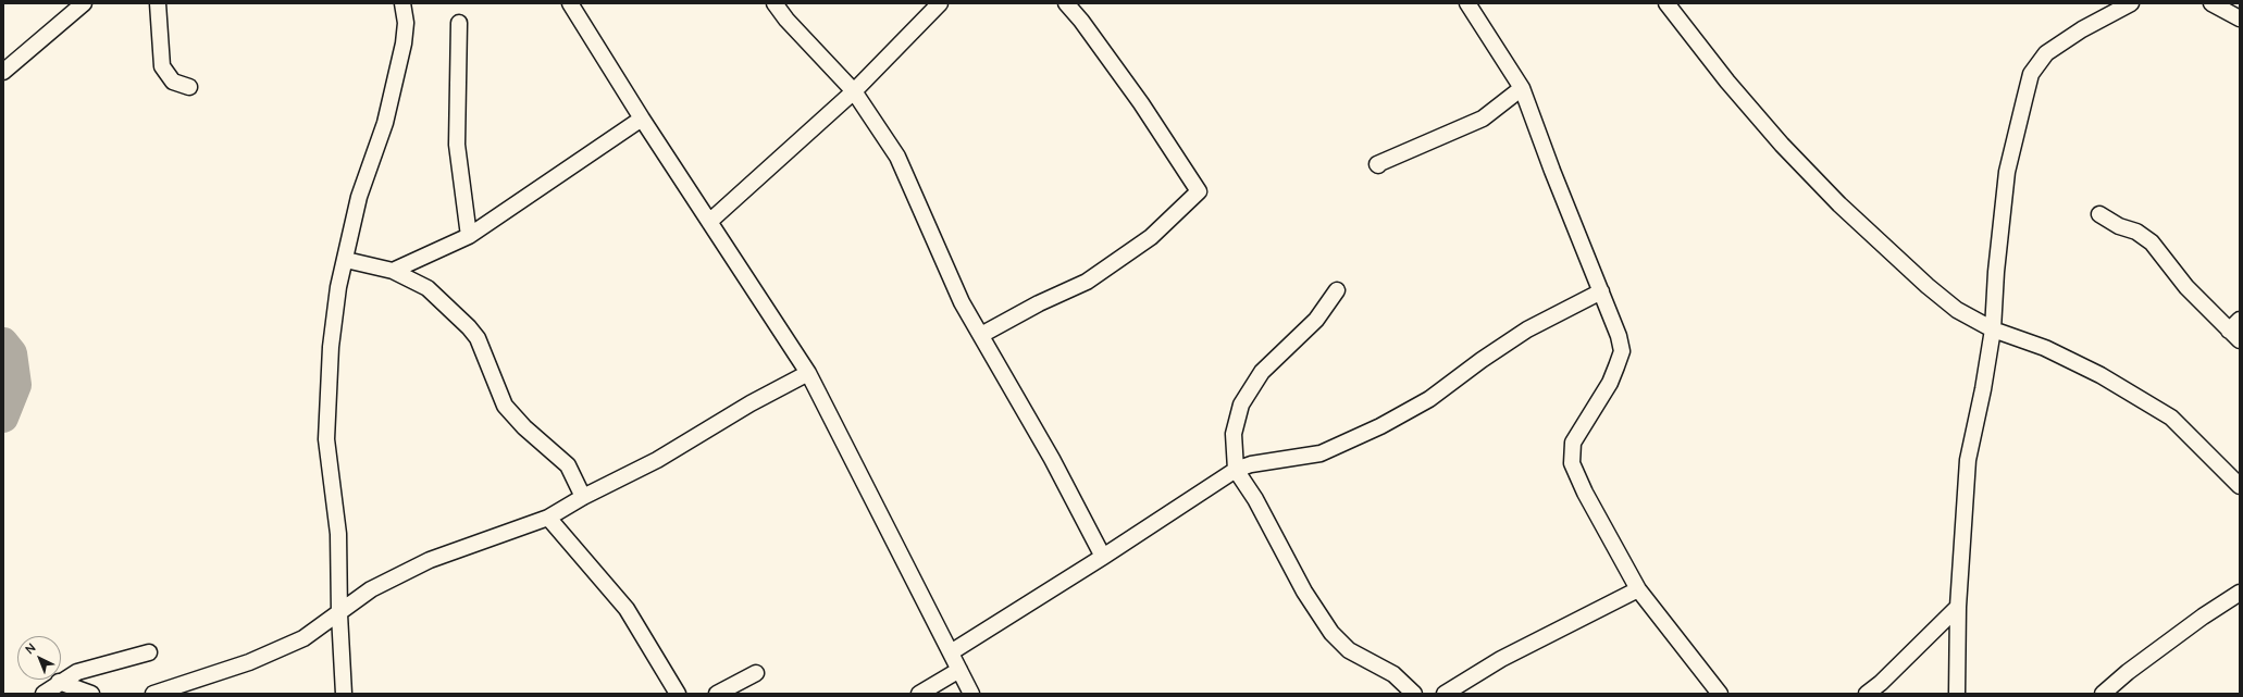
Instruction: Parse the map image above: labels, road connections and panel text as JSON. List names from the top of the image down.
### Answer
{
  "north": "top left"
}
